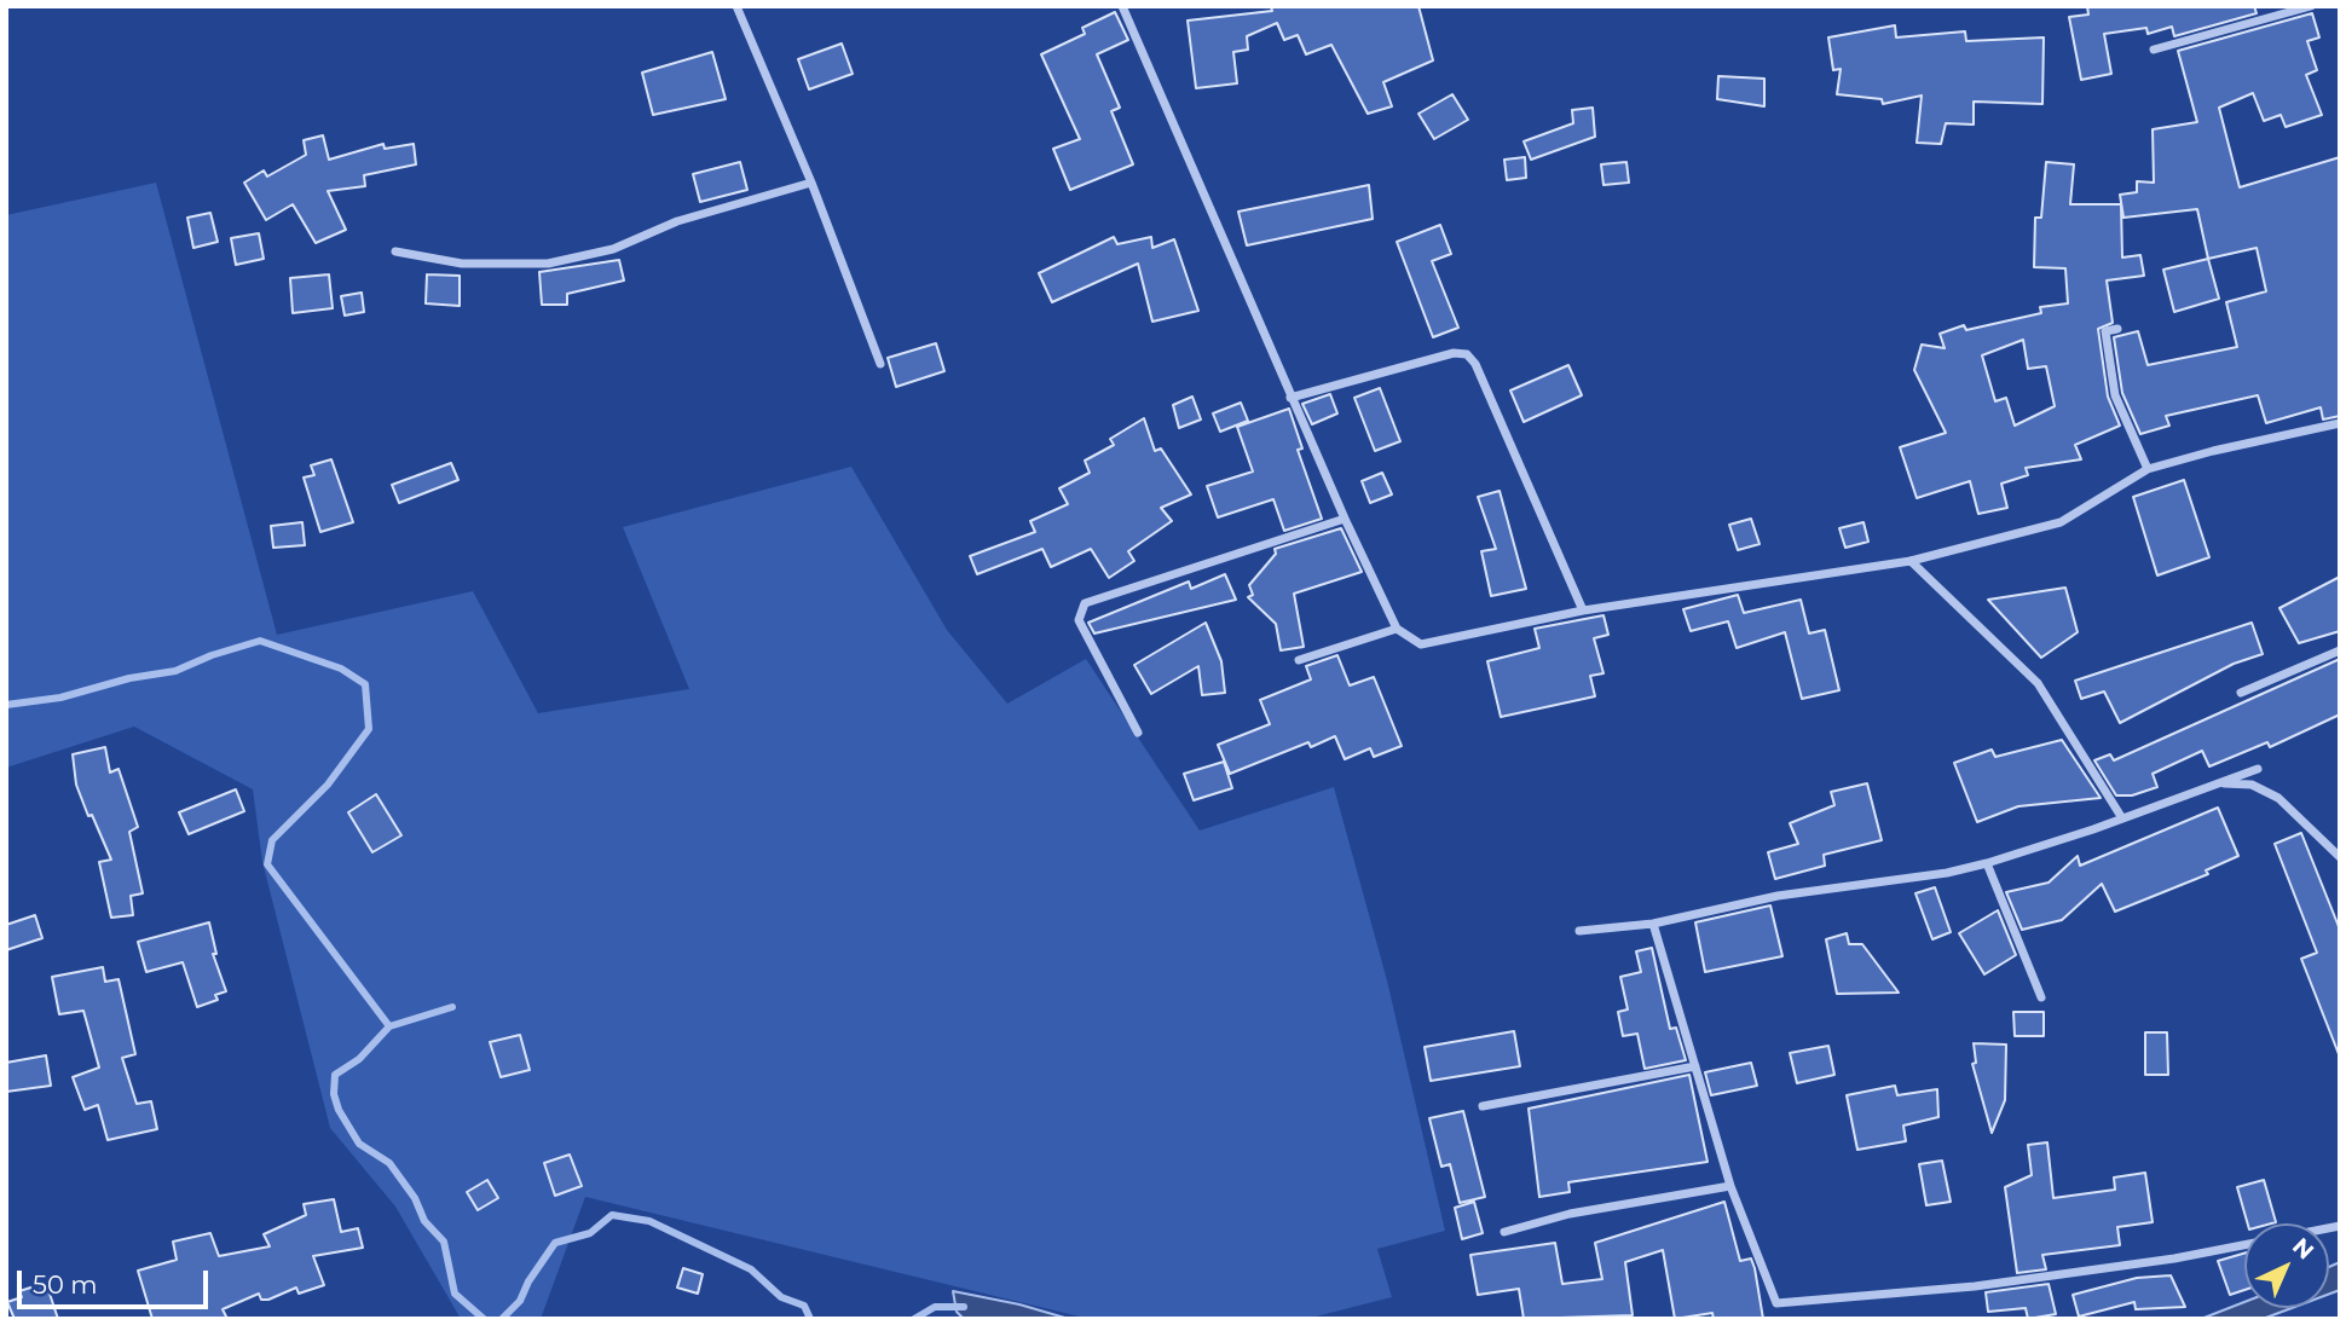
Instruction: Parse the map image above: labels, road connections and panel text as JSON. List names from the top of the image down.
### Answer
{
  "scale_bar": "50 m",
  "north": "top right"
}
